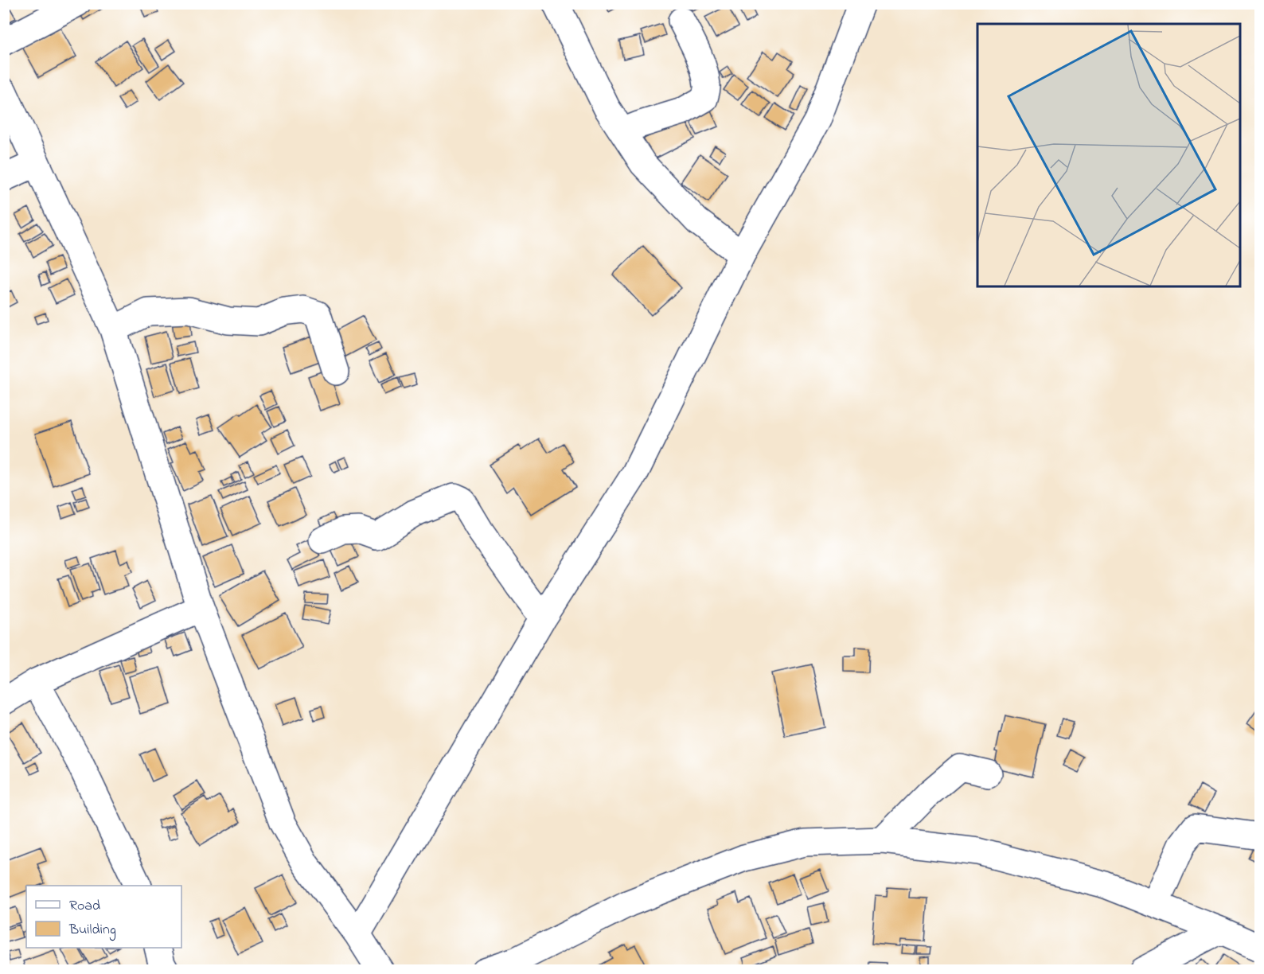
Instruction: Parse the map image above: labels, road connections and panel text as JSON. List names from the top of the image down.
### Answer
{
  "legend": ["Road", "Building"]
}
